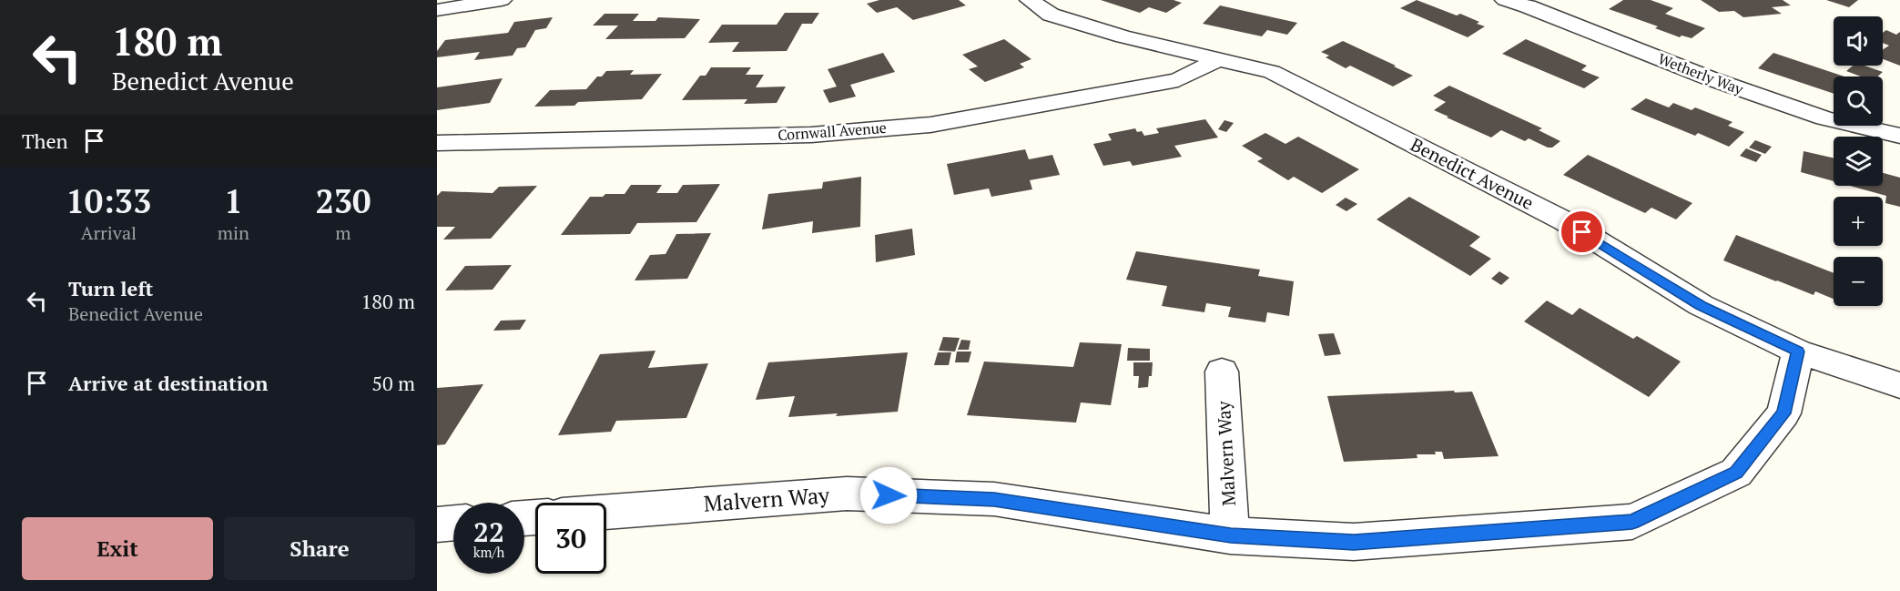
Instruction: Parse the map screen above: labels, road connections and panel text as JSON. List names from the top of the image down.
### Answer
{
  "streets": {
    "street": [
      "Wetherly Way",
      "Cornwall Avenue",
      "Benedict Avenue",
      "Malvern Way"
    ]
  },
  "crossings": [
    ["Cornwall Avenue", "Benedict Avenue"],
    ["Benedict Avenue", "Malvern Way"]
  ],
  "page": {
    "turn": ["180 m", "Benedict Avenue"],
    "map_buttons": ["+", "−"],
    "then": "Then",
    "eta": [
      "10:33",
      "Arrival",
      "1",
      "min",
      "230",
      "m"
    ],
    "list": [
      {
        "name": "Turn left",
        "note": "Benedict Avenue",
        "value": "180 m"
      },
      {
        "name": "Arrive at destination",
        "value": "50 m"
      }
    ],
    "speed": "22 km/h",
    "limit": "30",
    "buttons": ["Exit", "Share"]
  }
}
